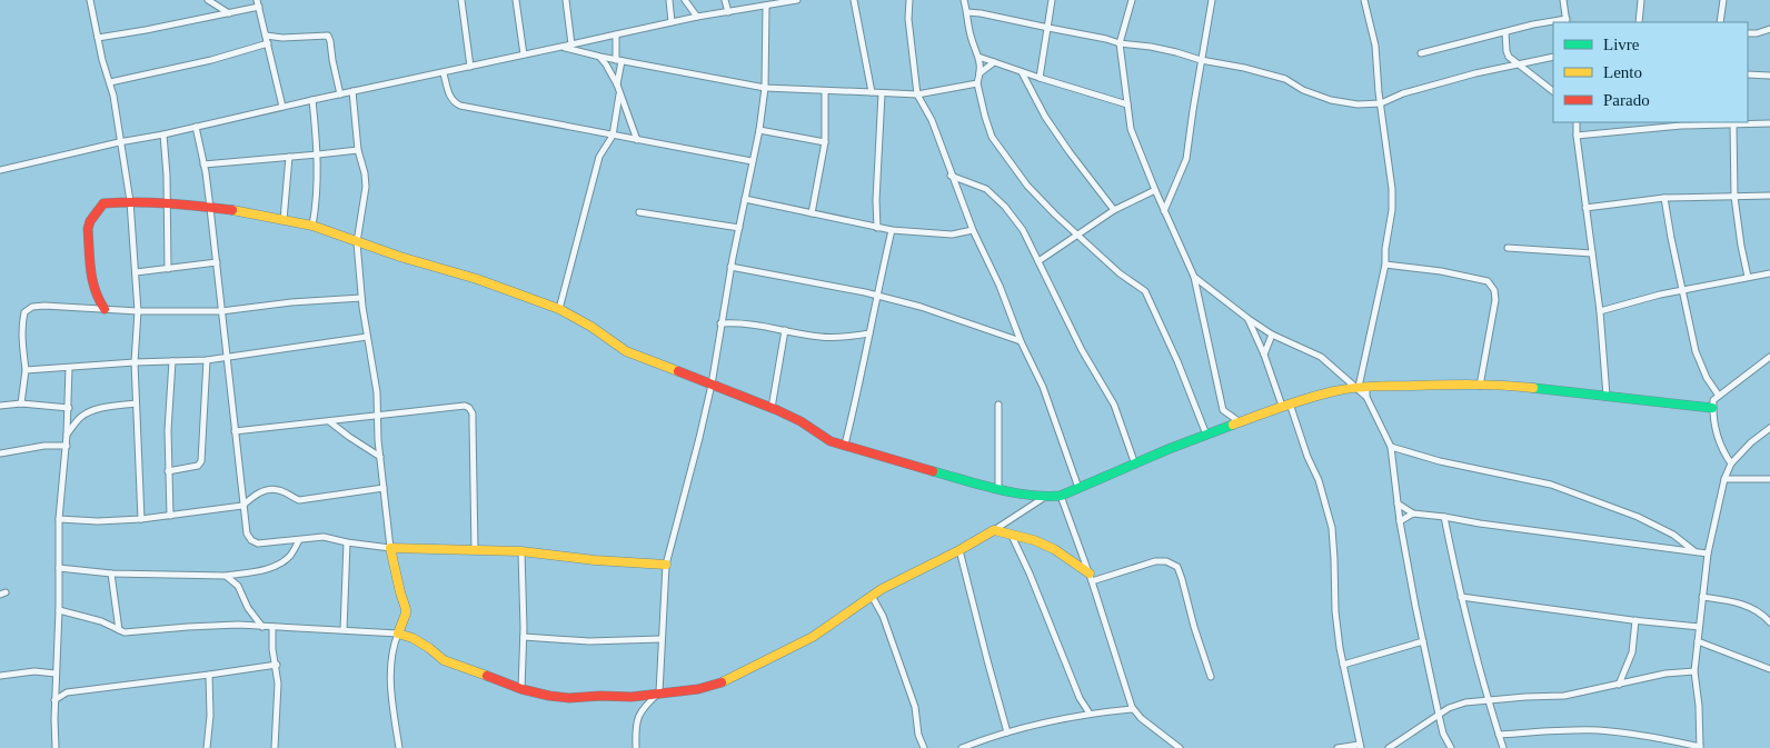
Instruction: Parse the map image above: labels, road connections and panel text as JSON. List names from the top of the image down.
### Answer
{
  "legend": ["Livre", "Lento", "Parado"]
}
